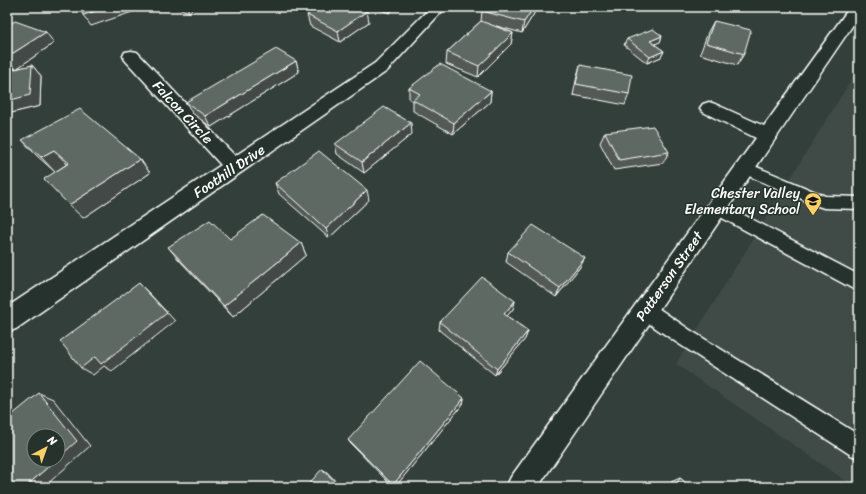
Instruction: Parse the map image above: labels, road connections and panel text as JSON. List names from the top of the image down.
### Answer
{
  "streets": {
    "street": ["Falcon Circle", "Foothill Drive", "Patterson Street"]
  },
  "crossings": [
    ["Falcon Circle", "Foothill Drive"]
  ],
  "places": {
    "school or university": ["Chester Valley Elementary School"]
  },
  "north": "top right"
}
